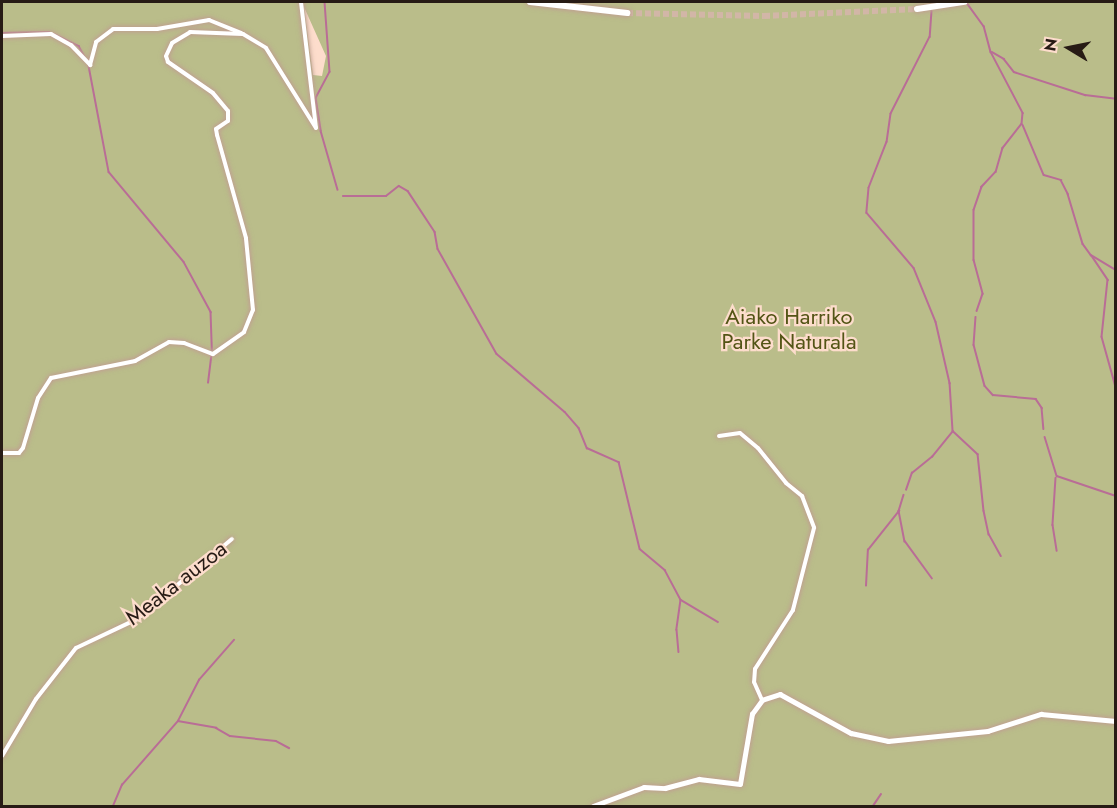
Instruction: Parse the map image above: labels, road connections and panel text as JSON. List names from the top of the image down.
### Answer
{
  "streets": {
    "street": ["Meaka auzoa"]
  },
  "parks": ["Aiako Harriko Parke Naturala"],
  "north": "left"
}
